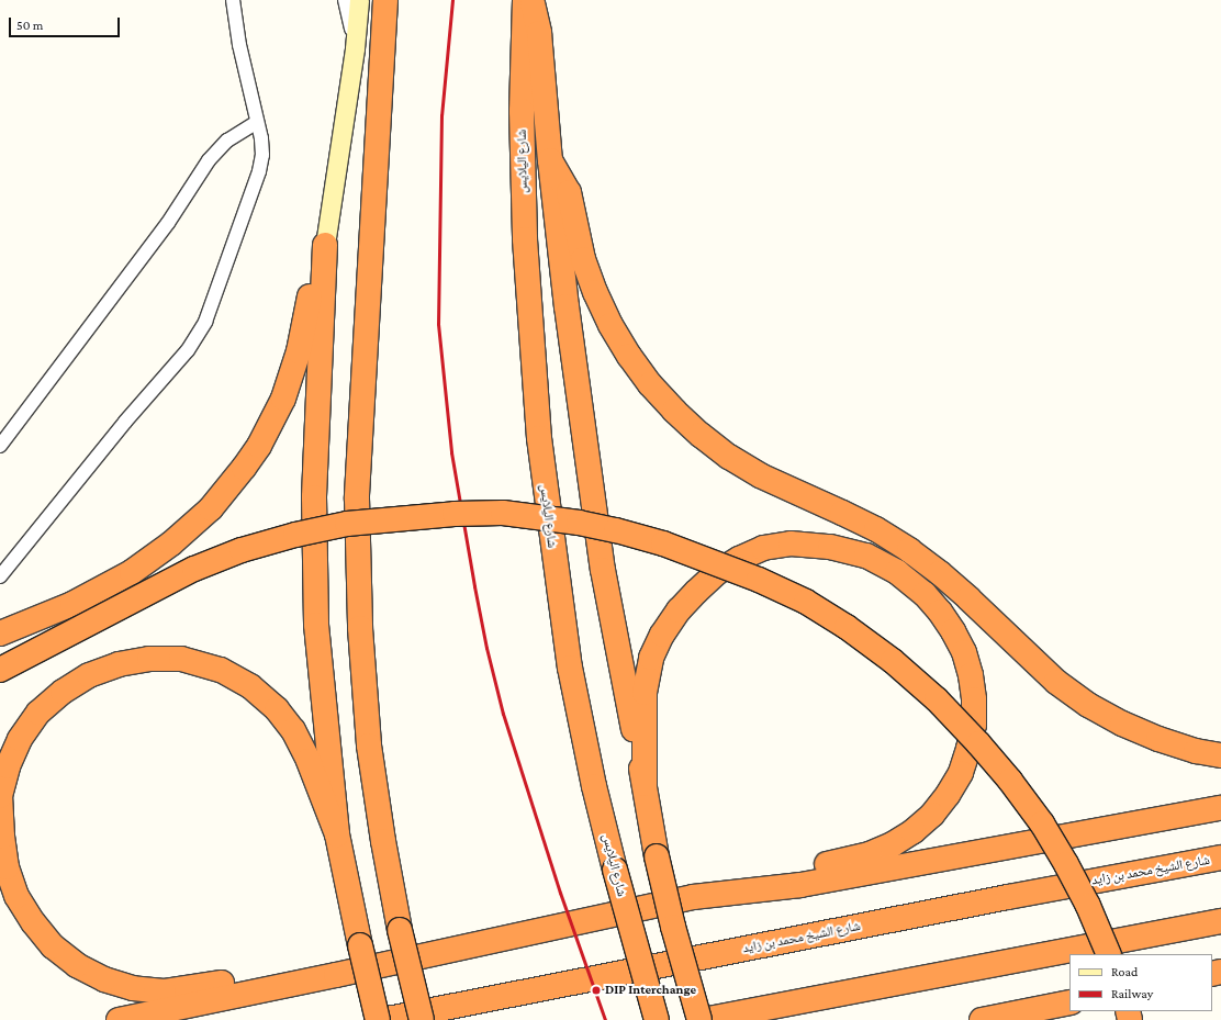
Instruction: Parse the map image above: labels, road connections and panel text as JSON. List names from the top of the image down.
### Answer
{
  "streets": {
    "highway": ["شارع اليلايس", "شارع الشيخ محمد بن زايد"]
  },
  "places": ["DIP Interchange"],
  "legend": ["Road", "Railway"],
  "scale_bar": "50 m"
}
